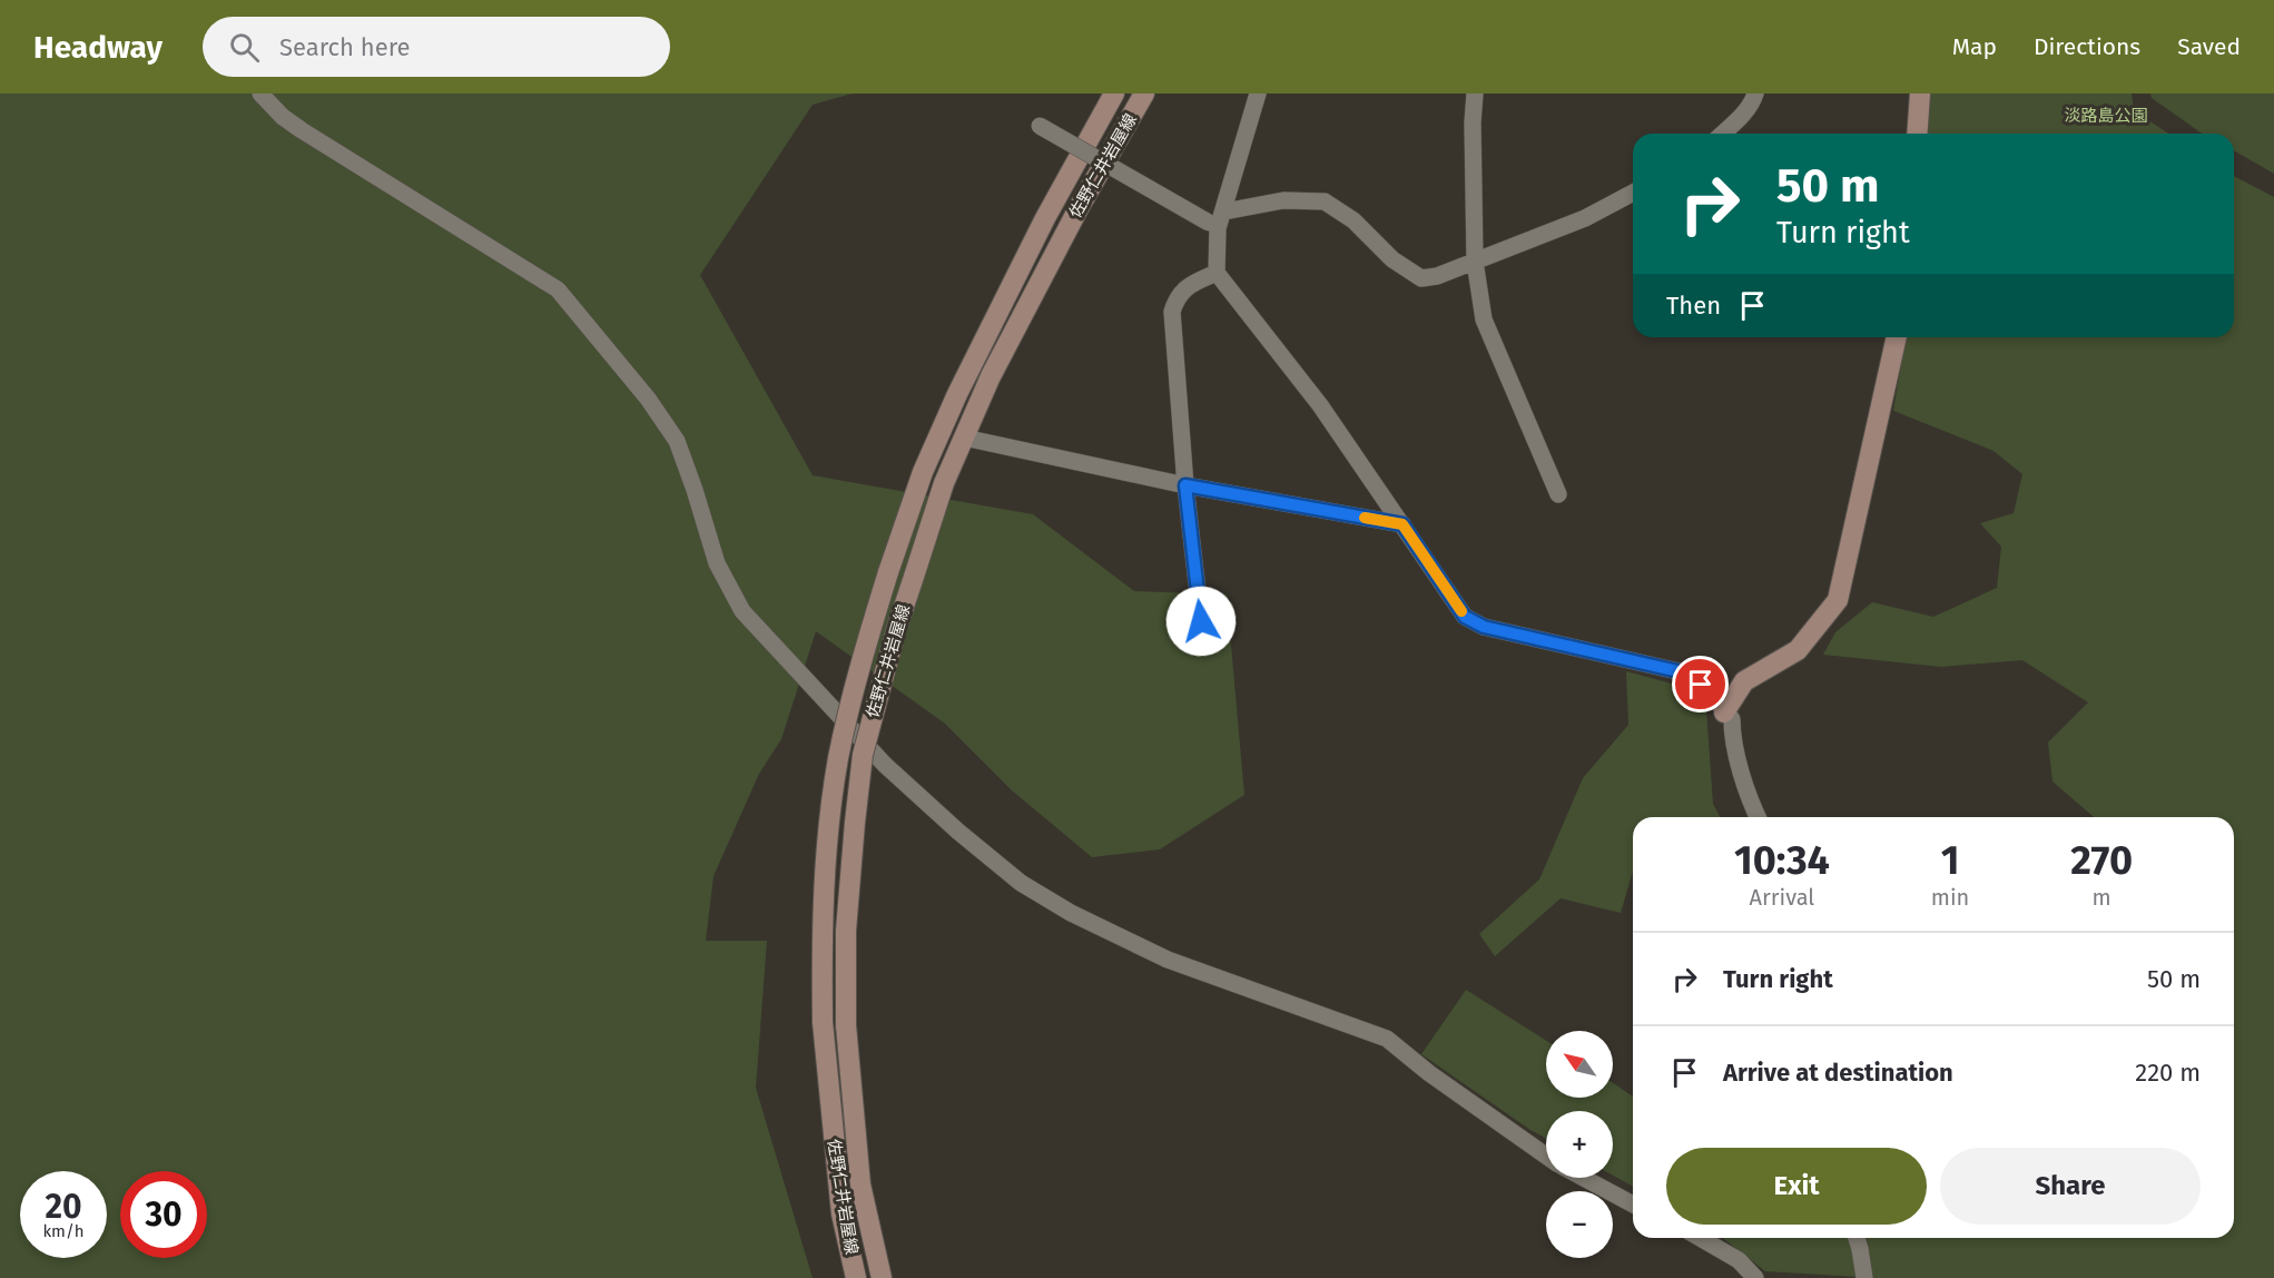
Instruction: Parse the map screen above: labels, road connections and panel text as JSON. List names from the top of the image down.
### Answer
{
  "streets": {
    "main road": ["佐野仁井岩屋線"]
  },
  "parks": ["淡路島公園"],
  "north": "top left",
  "page": {
    "header": "Headway",
    "search": "Search here",
    "nav": ["Map", "Directions", "Saved"],
    "turn": ["50 m", "Turn right"],
    "then": "Then",
    "eta": [
      "10:34",
      "Arrival",
      "1",
      "min",
      "270",
      "m"
    ],
    "list": [
      {
        "name": "Turn right",
        "value": "50 m"
      },
      {
        "name": "Arrive at destination",
        "value": "220 m"
      }
    ],
    "map_buttons": ["+", "−"],
    "buttons": ["Exit", "Share"],
    "speed": "20 km/h",
    "limit": "30"
  }
}
